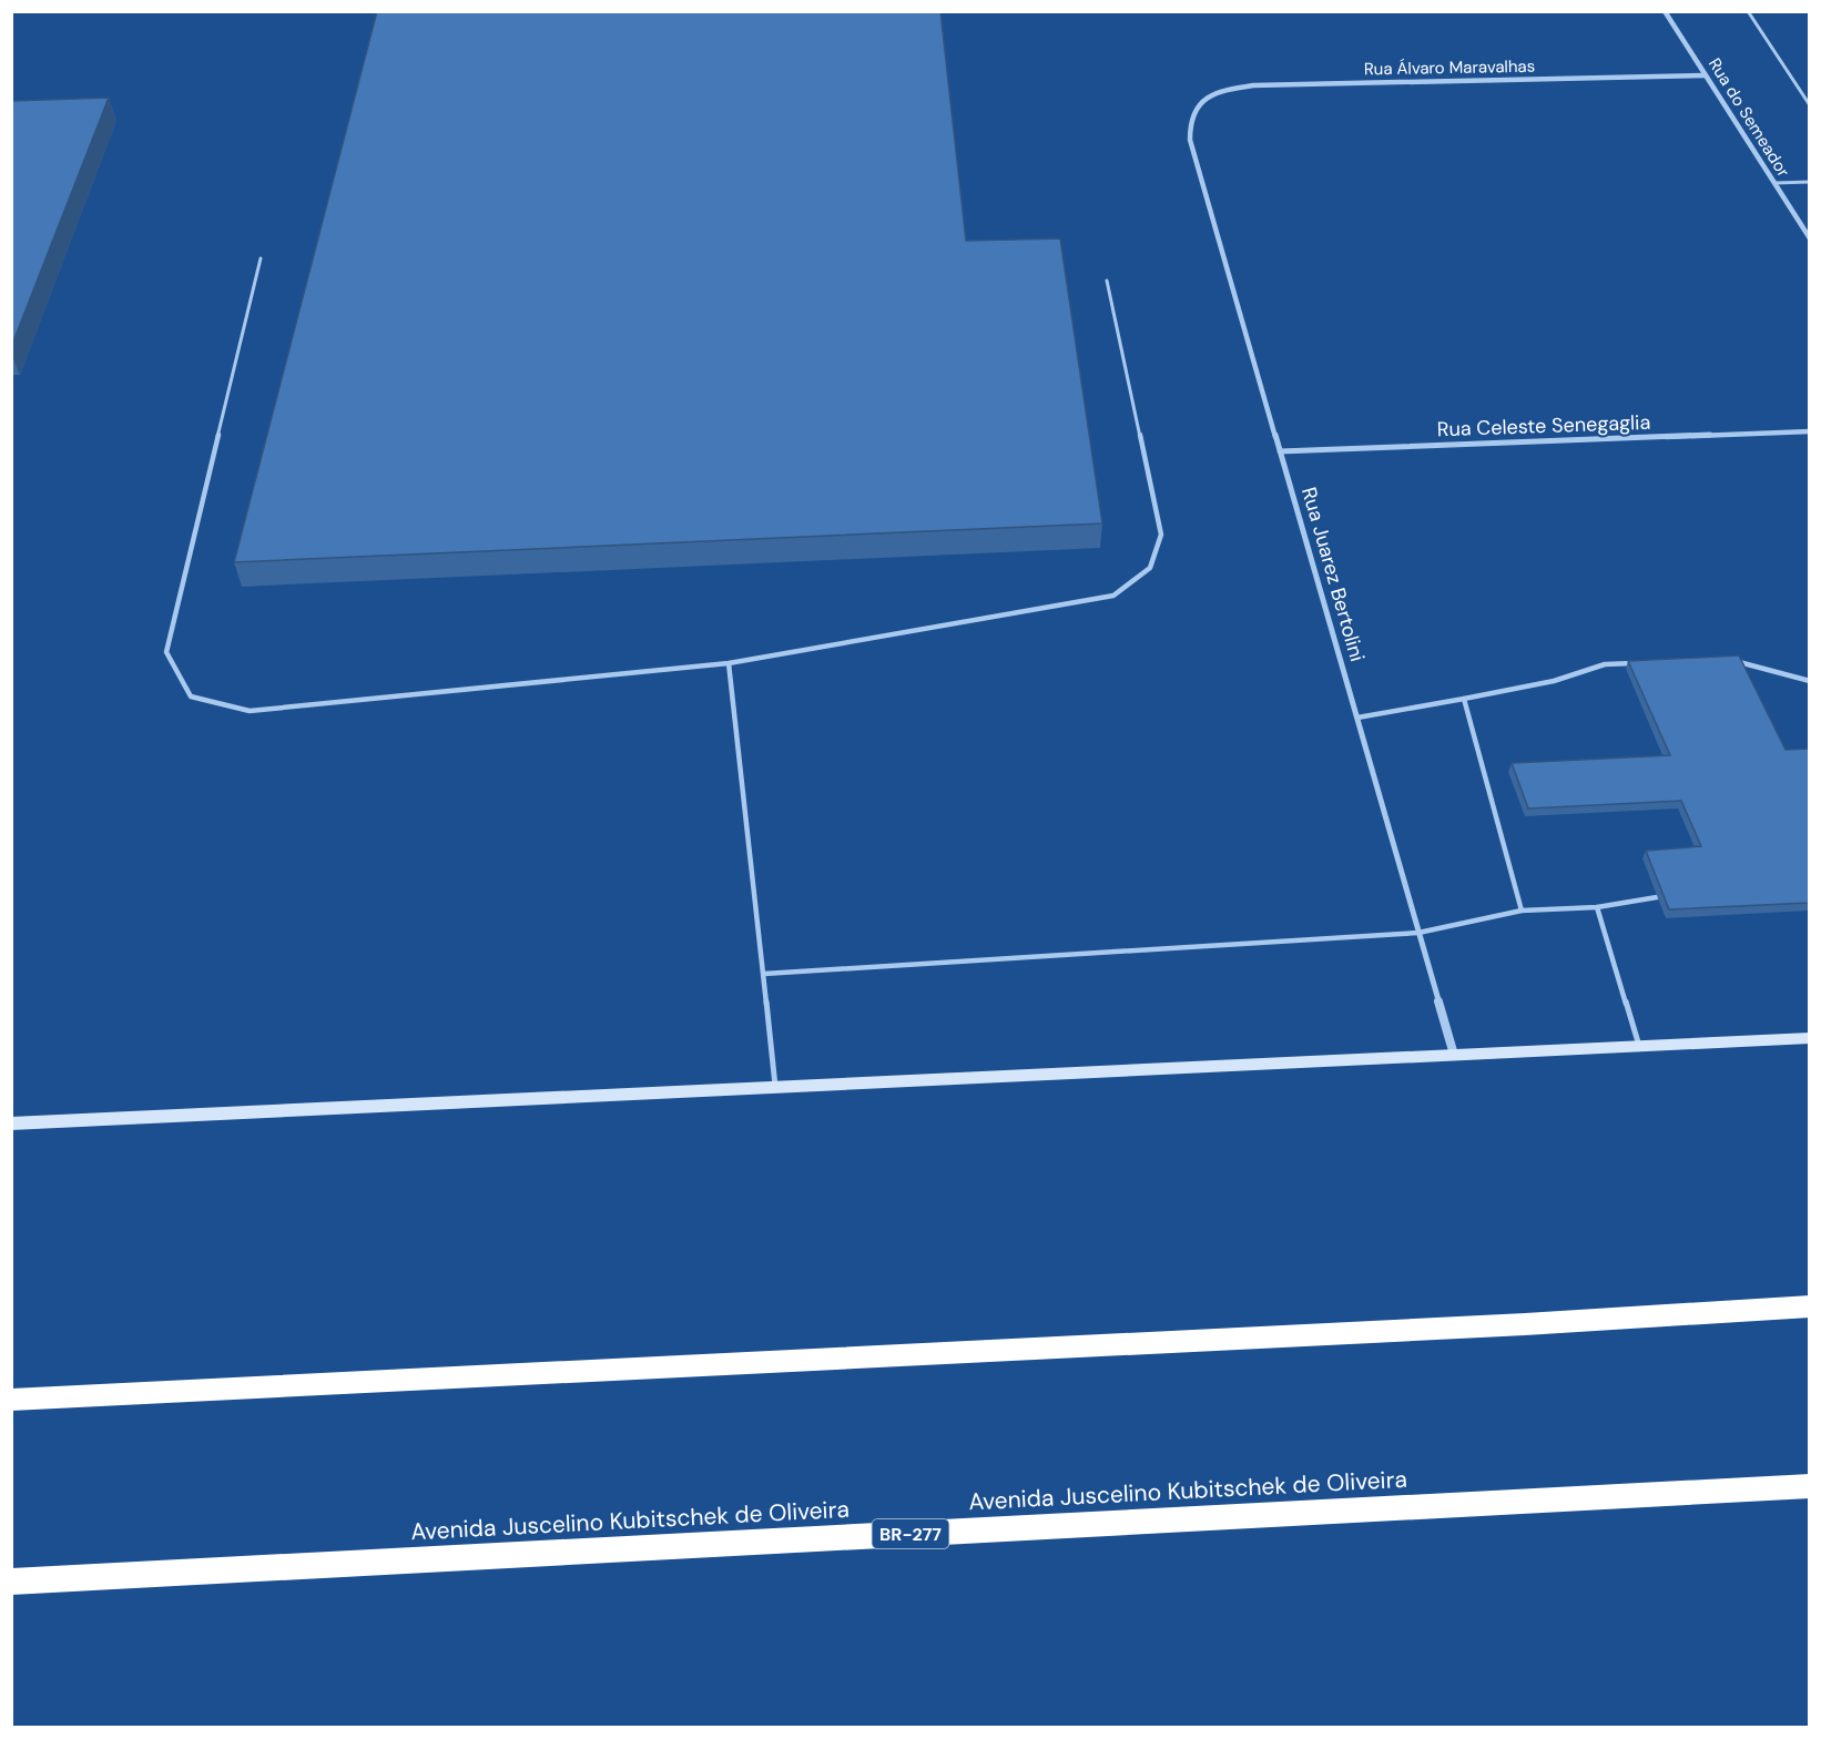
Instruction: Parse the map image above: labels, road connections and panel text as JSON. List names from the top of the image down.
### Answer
{
  "streets": {
    "highway": ["Avenida Juscelino Kubitschek de Oliveira", "BR-277"],
    "street": [
      "Rua Álvaro Maravalhas",
      "Rua do Semeador",
      "Rua Celeste Senegaglia",
      "Rua Juarez Bertolini"
    ]
  },
  "crossings": [
    ["Rua Álvaro Maravalhas", "Rua do Semeador"],
    ["Rua Álvaro Maravalhas", "Rua Juarez Bertolini"],
    ["Rua Celeste Senegaglia", "Rua Juarez Bertolini"]
  ]
}
